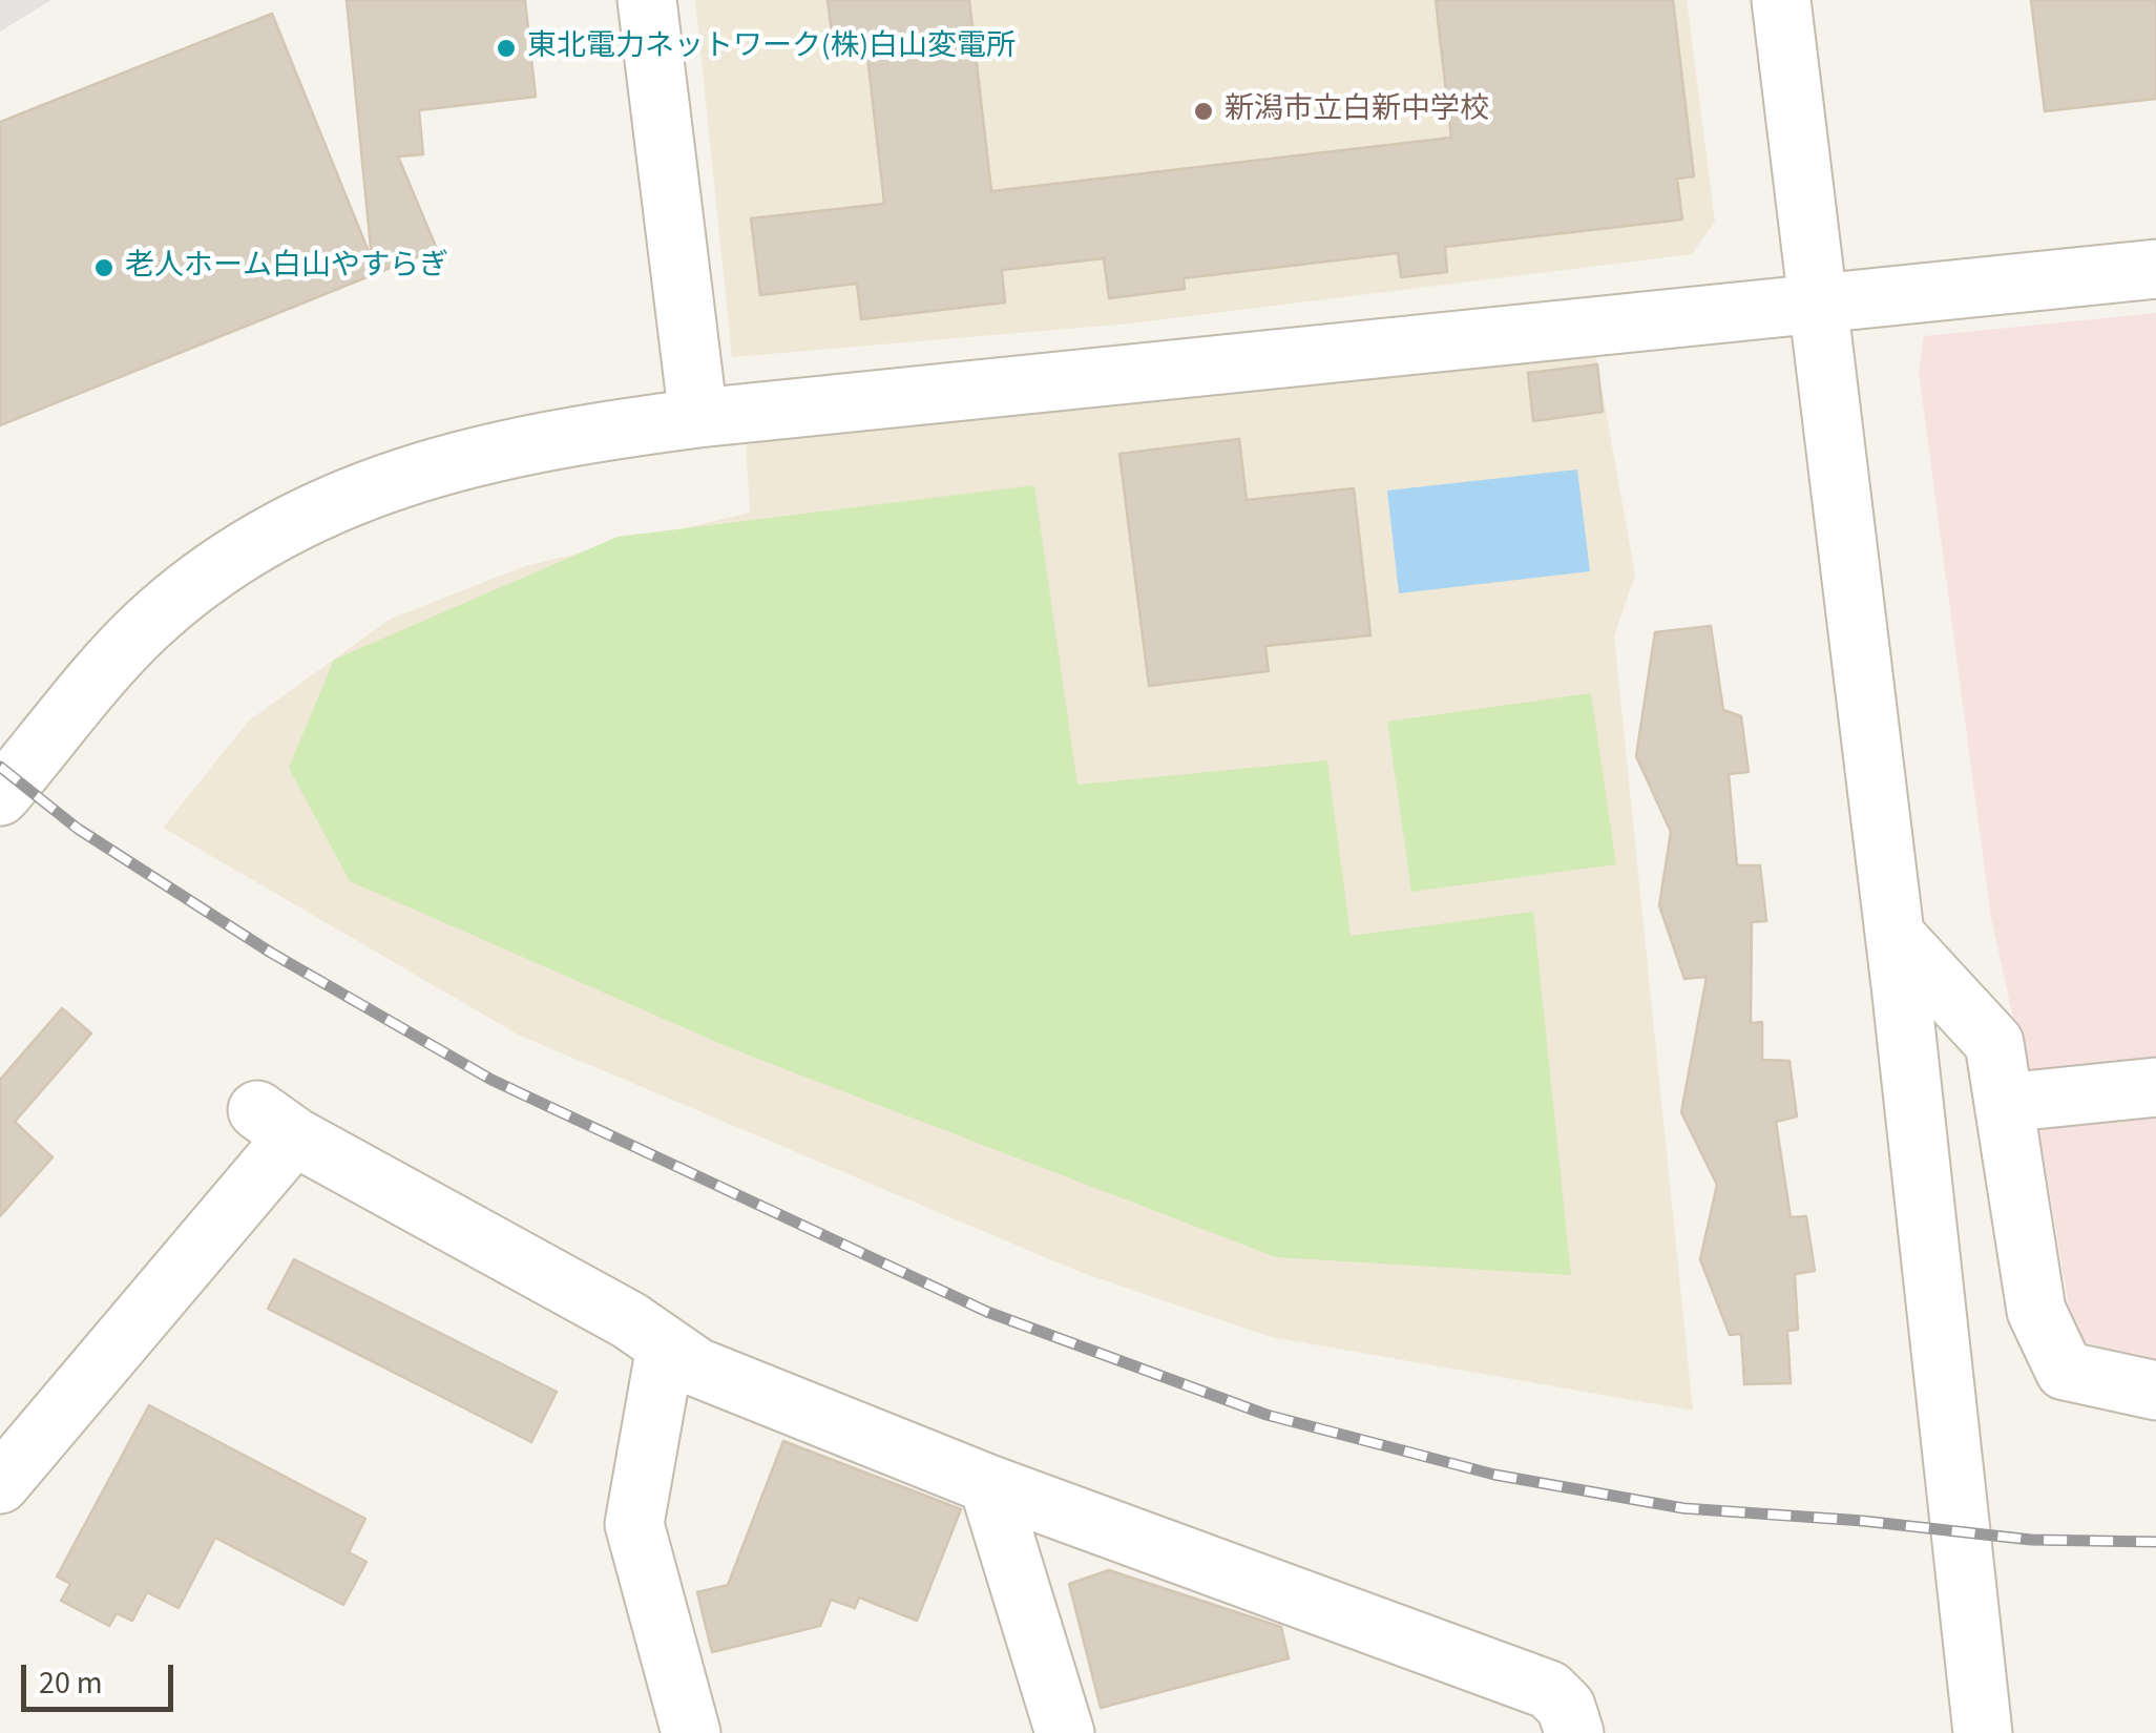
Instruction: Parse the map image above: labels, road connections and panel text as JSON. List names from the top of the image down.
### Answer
{
  "places": ["東北電力ネットワーク(株)白山変電所", "新潟市立白新中学校", "老人ホーム白山やすらぎ"],
  "scale_bar": "20 m"
}
